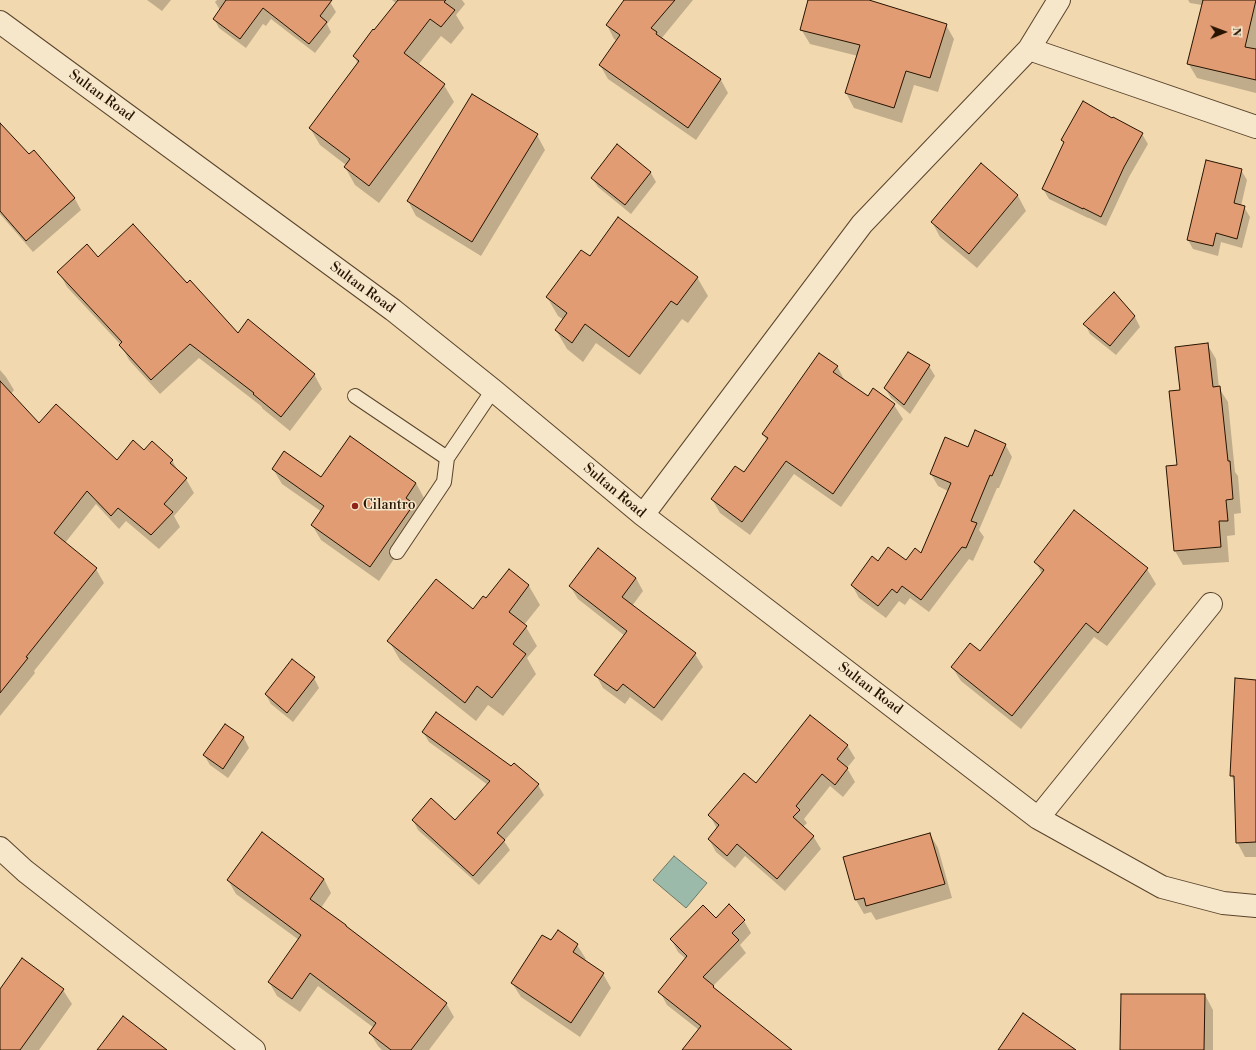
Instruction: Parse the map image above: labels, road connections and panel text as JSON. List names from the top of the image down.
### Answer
{
  "streets": {
    "street": ["Sultan Road"]
  },
  "places": ["Cilantro"],
  "north": "right"
}
